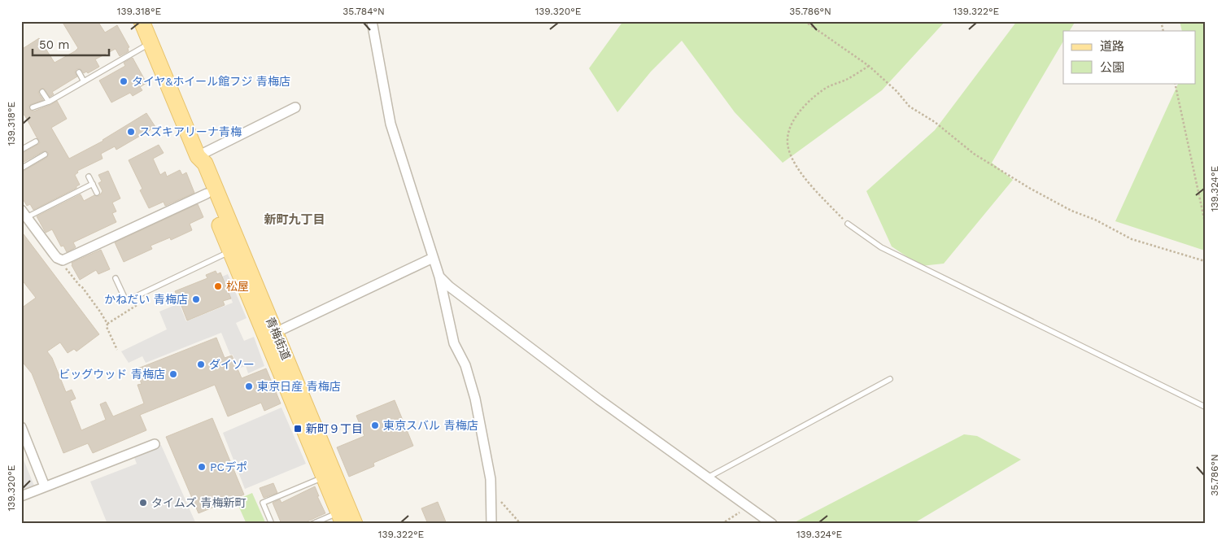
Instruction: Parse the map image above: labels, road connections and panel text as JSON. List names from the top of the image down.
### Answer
{
  "streets": {
    "main road": ["青梅街道"]
  },
  "districts": ["新町九丁目"],
  "places": {
    "other": [
      "タイヤ&ホイール館フジ 青梅店",
      "スズキアリーナ青梅",
      "松屋",
      "かねだい 青梅店",
      "ダイソー",
      "ビッグウッド 青梅店",
      "東京日産 青梅店",
      "東京スバル 青梅店",
      "PCデポ",
      "タイムズ 青梅新町"
    ],
    "transit": ["新町９丁目"]
  },
  "legend": ["道路", "公園"],
  "scale_bar": "50 m",
  "coordinates": [
    "139.318°E",
    "35.784°N",
    "139.320°E",
    "35.786°N",
    "139.322°E",
    "139.324°E"
  ]
}
